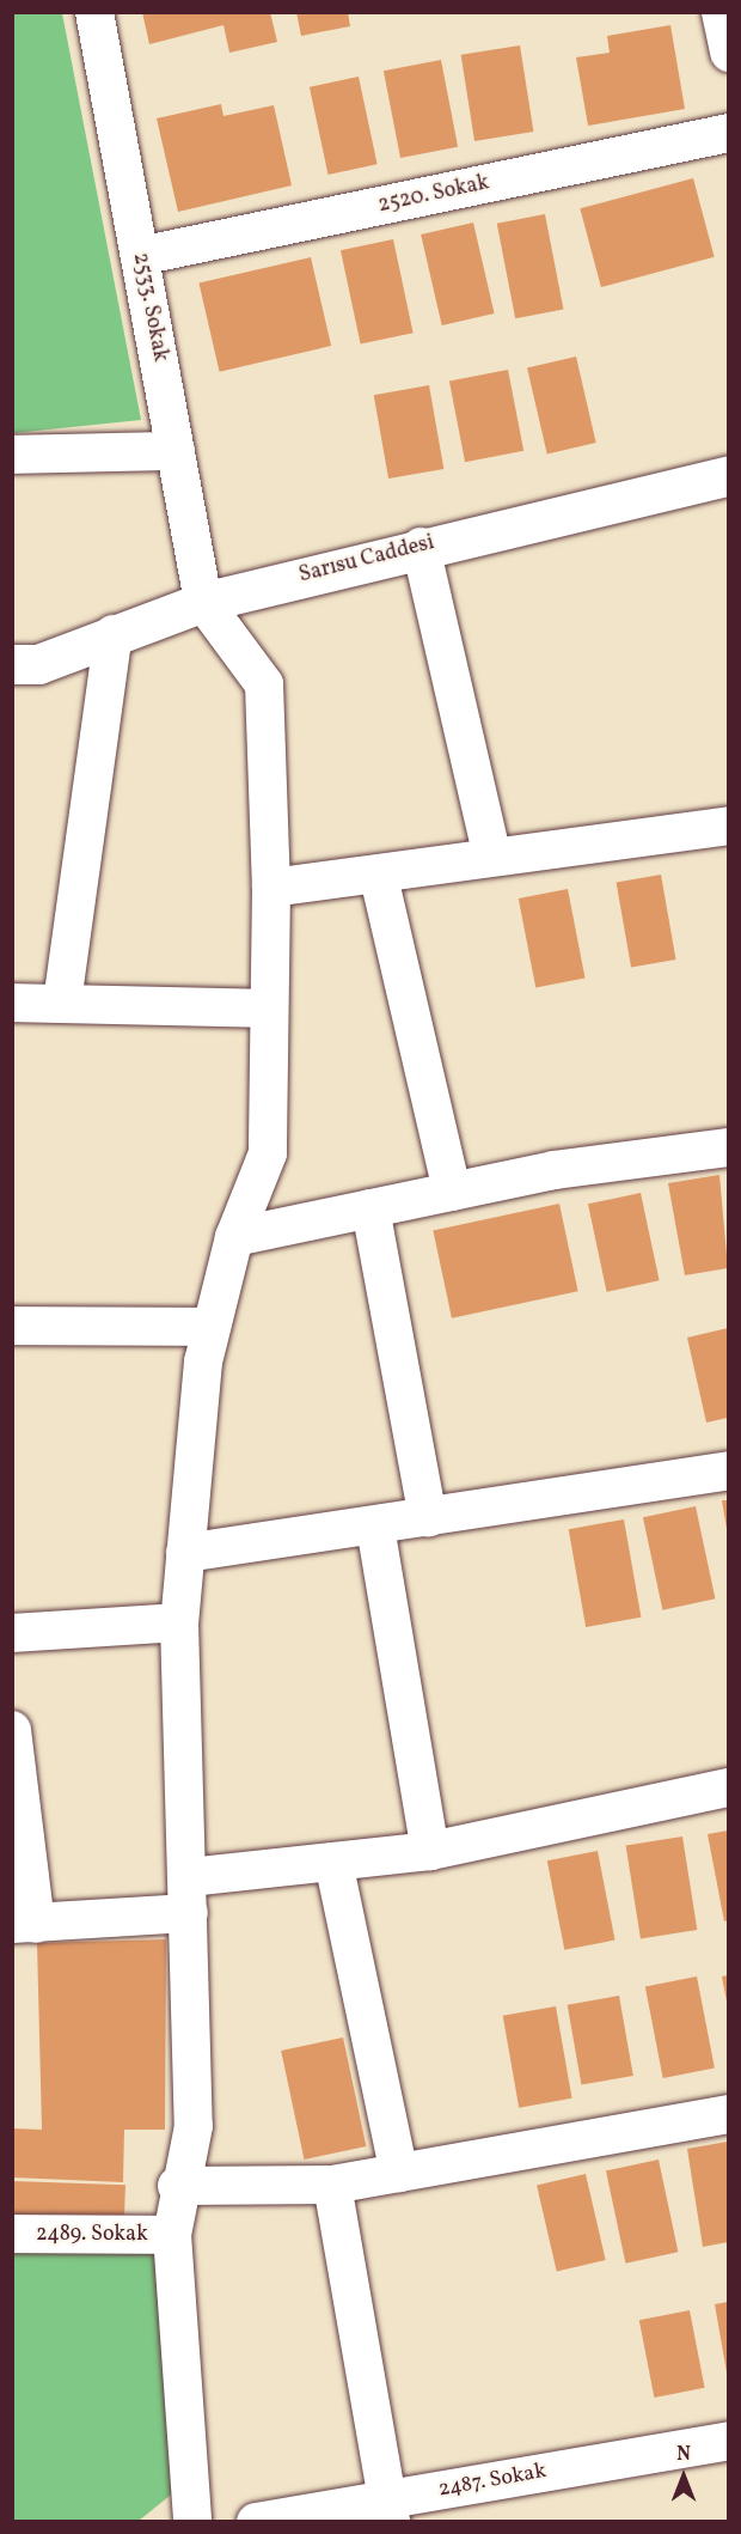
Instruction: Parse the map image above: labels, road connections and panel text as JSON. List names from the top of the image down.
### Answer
{
  "streets": {
    "street": [
      "2520. Sokak",
      "2533. Sokak",
      "Sarısu Caddesi",
      "2489. Sokak",
      "2487. Sokak"
    ]
  },
  "crossings": [
    ["2520. Sokak", "2533. Sokak"],
    ["2533. Sokak", "Sarısu Caddesi"]
  ],
  "north": "top"
}
